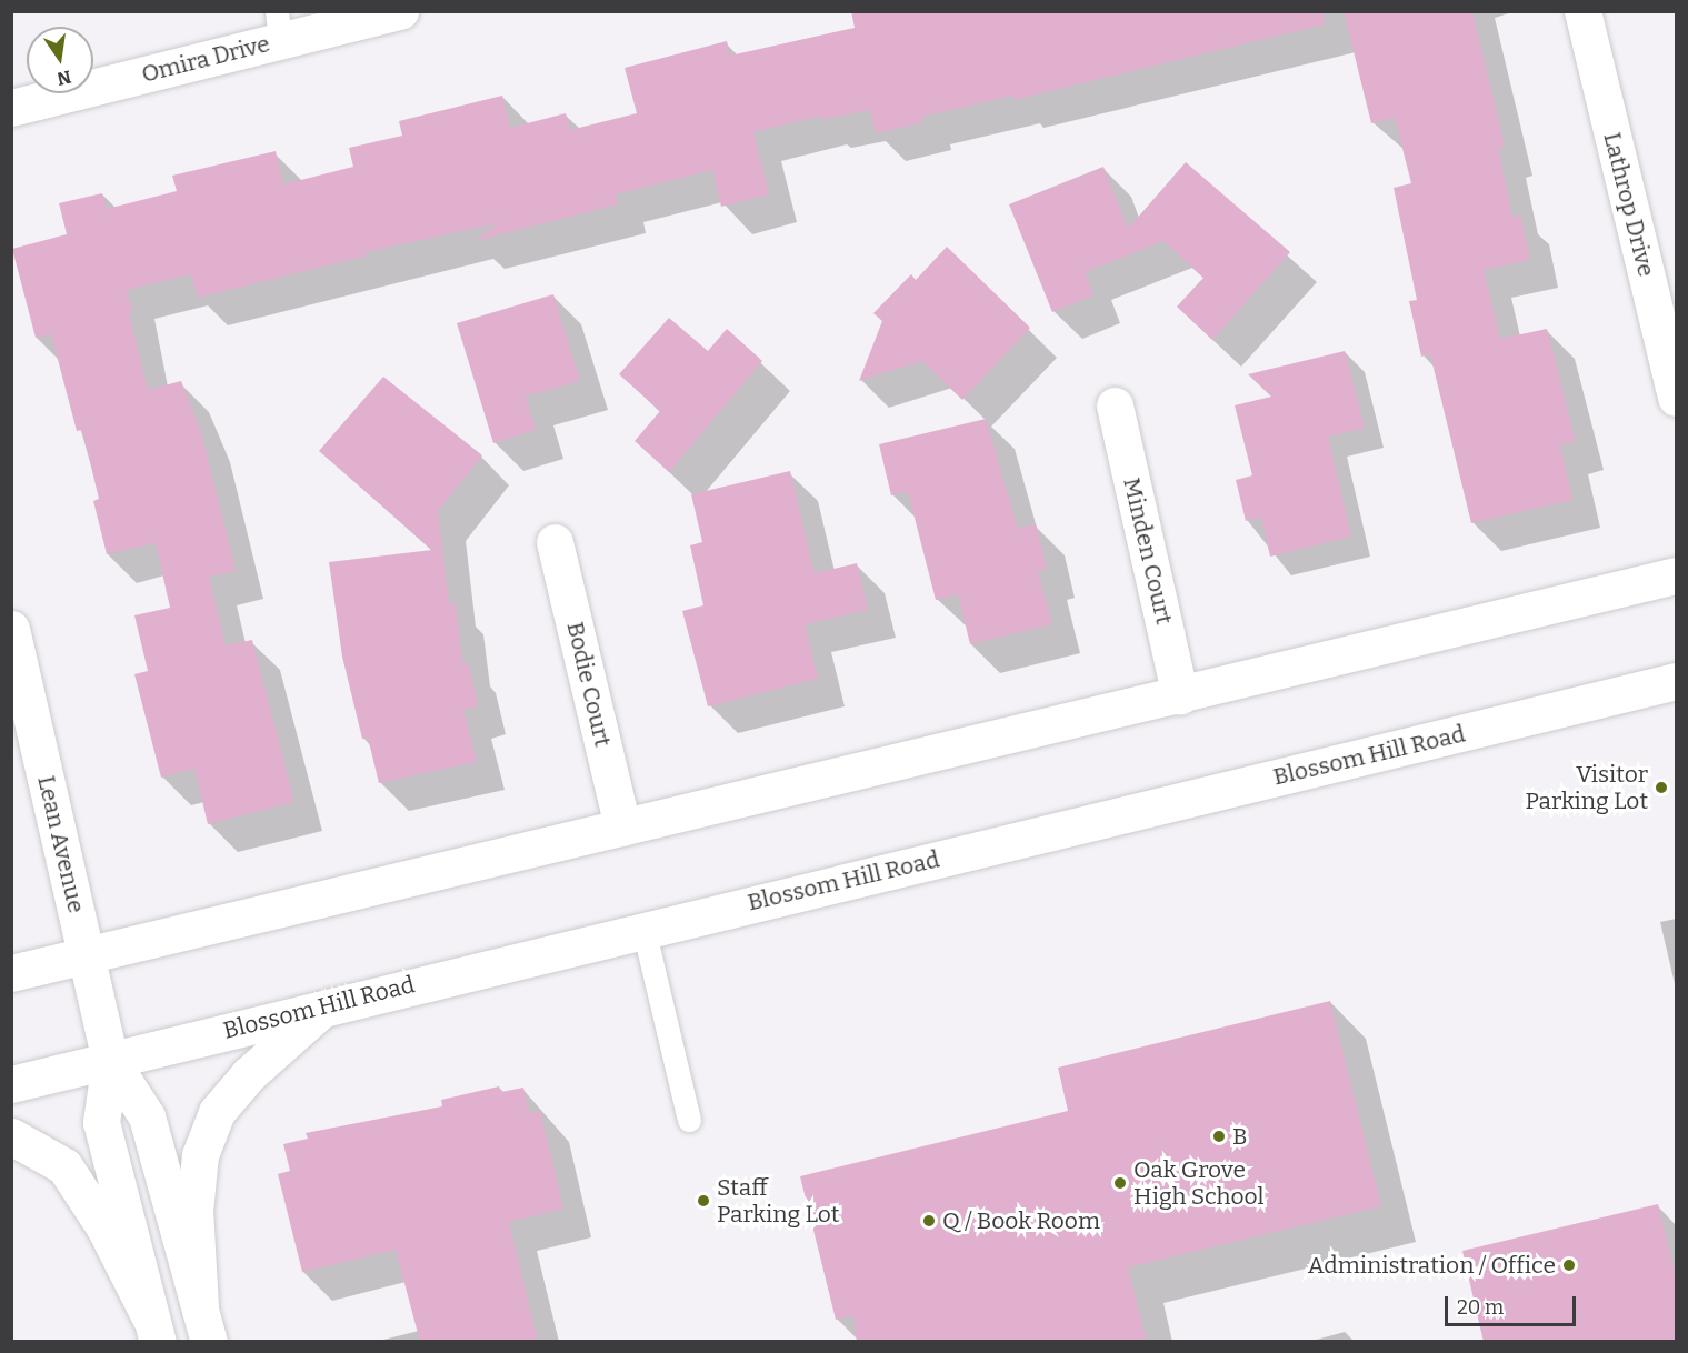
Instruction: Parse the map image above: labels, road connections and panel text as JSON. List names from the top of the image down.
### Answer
{
  "streets": {
    "main road": [
      "Omira Drive",
      "Lathrop Drive",
      "Minden Court",
      "Bodie Court",
      "Blossom Hill Road",
      "Lean Avenue"
    ]
  },
  "crossings": [
    ["Blossom Hill Road", "Lean Avenue"]
  ],
  "places": [
    "Visitor Parking Lot",
    "B",
    "Oak Grove High School",
    "Staff Parking Lot",
    "Q / Book Room",
    "Administration / Office"
  ],
  "scale_bar": "20 m",
  "north": "bottom"
}
